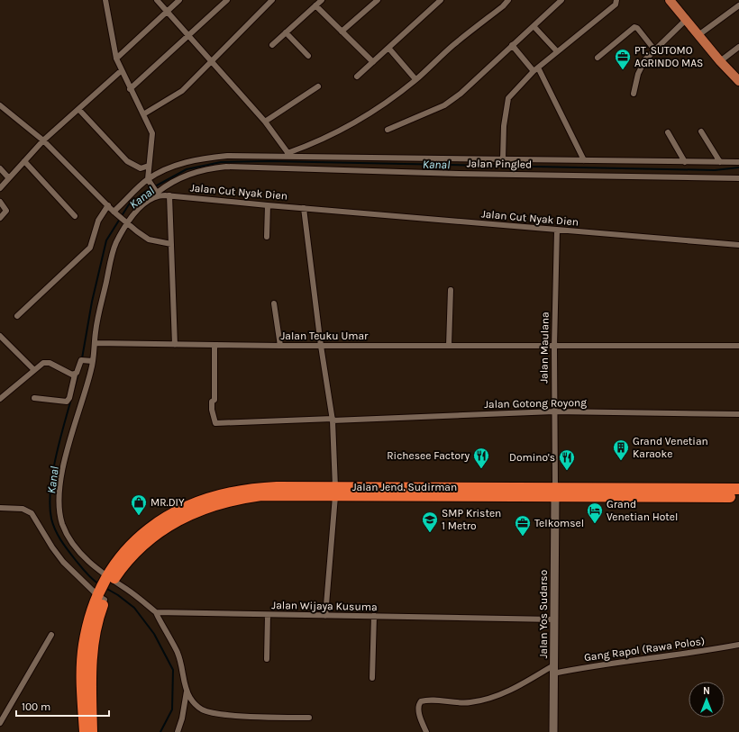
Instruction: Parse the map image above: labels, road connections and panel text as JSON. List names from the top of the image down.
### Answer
{
  "streets": {
    "highway": ["Jalan Jend. Sudirman"],
    "street": [
      "Jalan Pingled",
      "Jalan Cut Nyak Dien",
      "Jalan Teuku Umar",
      "Jalan Maulana",
      "Jalan Gotong Royong",
      "Jalan Wijaya Kusuma",
      "Jalan Yos Sudarso",
      "Gang Rapol (Rawa Polos)"
    ]
  },
  "crossings": [
    ["Jalan Pingled", "Jalan Cut Nyak Dien"],
    ["Jalan Cut Nyak Dien", "Jalan Maulana"],
    ["Jalan Teuku Umar", "Jalan Maulana"],
    ["Jalan Teuku Umar", "Jalan Gotong Royong"],
    ["Jalan Maulana", "Jalan Gotong Royong"],
    ["Jalan Maulana", "Jalan Jend. Sudirman"],
    ["Jalan Maulana", "Jalan Yos Sudarso"],
    ["Jalan Jend. Sudirman", "Jalan Yos Sudarso"],
    ["Jalan Wijaya Kusuma", "Jalan Yos Sudarso"],
    ["Jalan Yos Sudarso", "Gang Rapol (Rawa Polos)"]
  ],
  "water": ["Kanal"],
  "places": {
    "office": ["PT. SUTOMO AGRINDO MAS", "Telkomsel"],
    "building": ["Grand Venetian Karaoke"],
    "restaurant": ["Richesee Factory", "Domino's"],
    "shop": ["MR.DIY"],
    "hotel": ["Grand Venetian Hotel"],
    "school or university": ["SMP Kristen 1 Metro"]
  },
  "scale_bar": "100 m",
  "north": "top"
}
